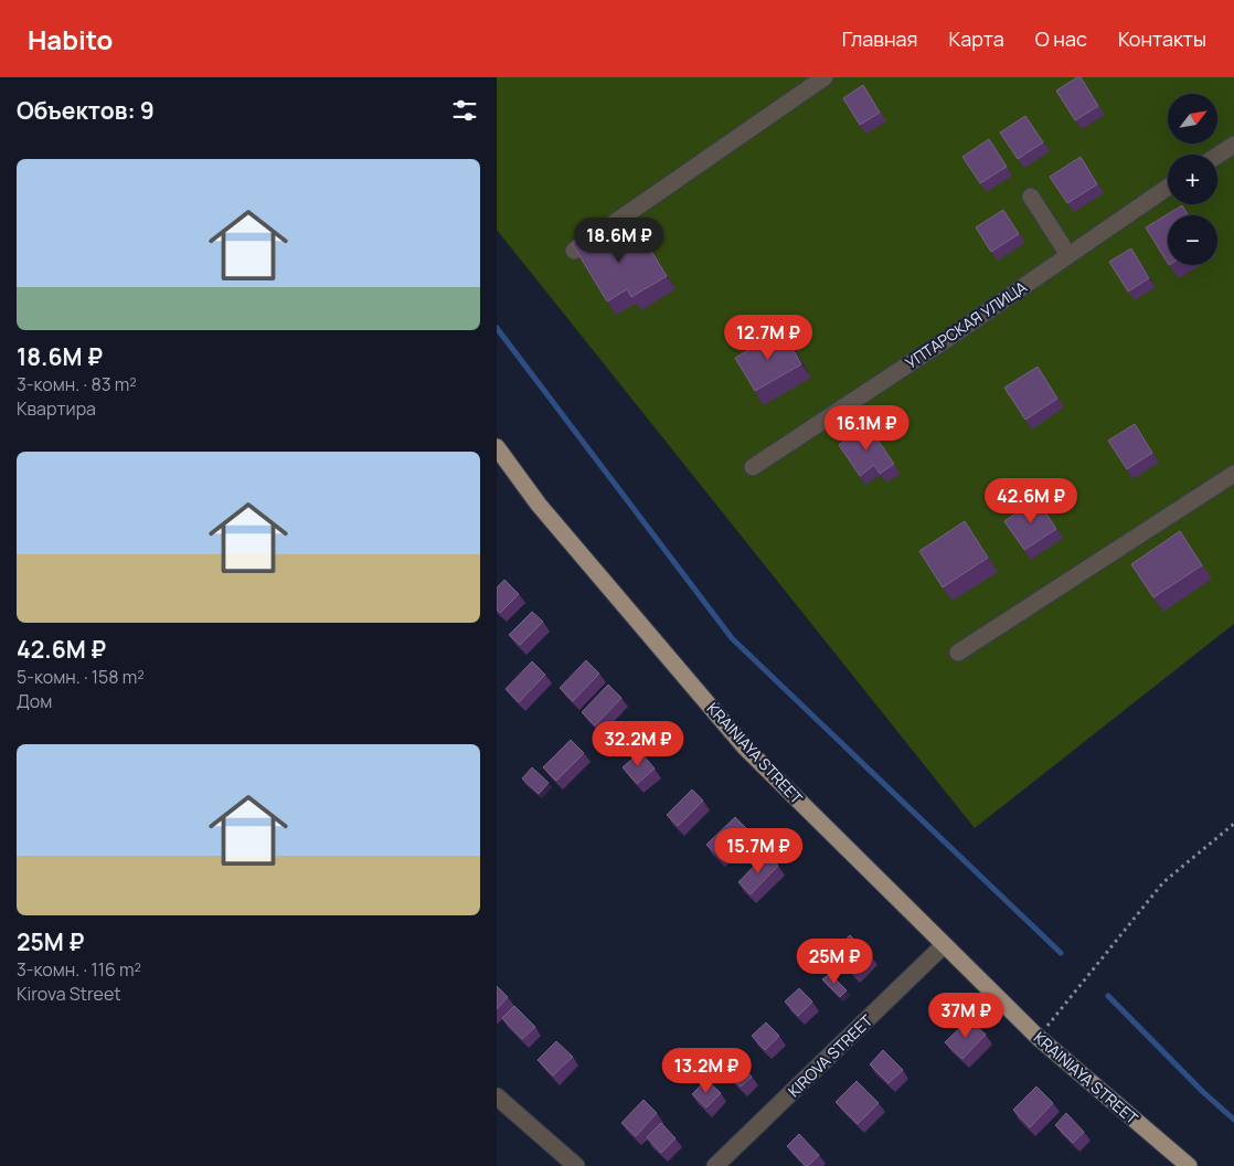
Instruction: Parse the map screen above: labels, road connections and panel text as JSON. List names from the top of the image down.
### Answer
{
  "streets": {
    "main road": ["KRAINIAYA STREET"],
    "street": ["УПТАРСКАЯ УЛИЦА", "KIROVA STREET"]
  },
  "crossings": [
    ["KRAINIAYA STREET", "KIROVA STREET"]
  ],
  "north": "top right",
  "page": {
    "header": "Habito",
    "nav": [
      "Главная",
      "Карта",
      "О нас",
      "Контакты"
    ],
    "heading": "Объектов: 9",
    "map_buttons": ["+", "−"],
    "list": [
      {
        "name": "18.6M ₽",
        "note": "3-комн. · 83 m² · Квартира"
      },
      {
        "name": "42.6M ₽",
        "note": "5-комн. · 158 m² · Дом"
      },
      {
        "name": "25M ₽",
        "note": "3-комн. · 116 m² · Kirova Street"
      }
    ],
    "price": [
      "18.6M ₽",
      "12.7M ₽",
      "16.1M ₽",
      "42.6M ₽",
      "32.2M ₽",
      "15.7M ₽",
      "25M ₽",
      "37M ₽",
      "13.2M ₽"
    ]
  }
}
